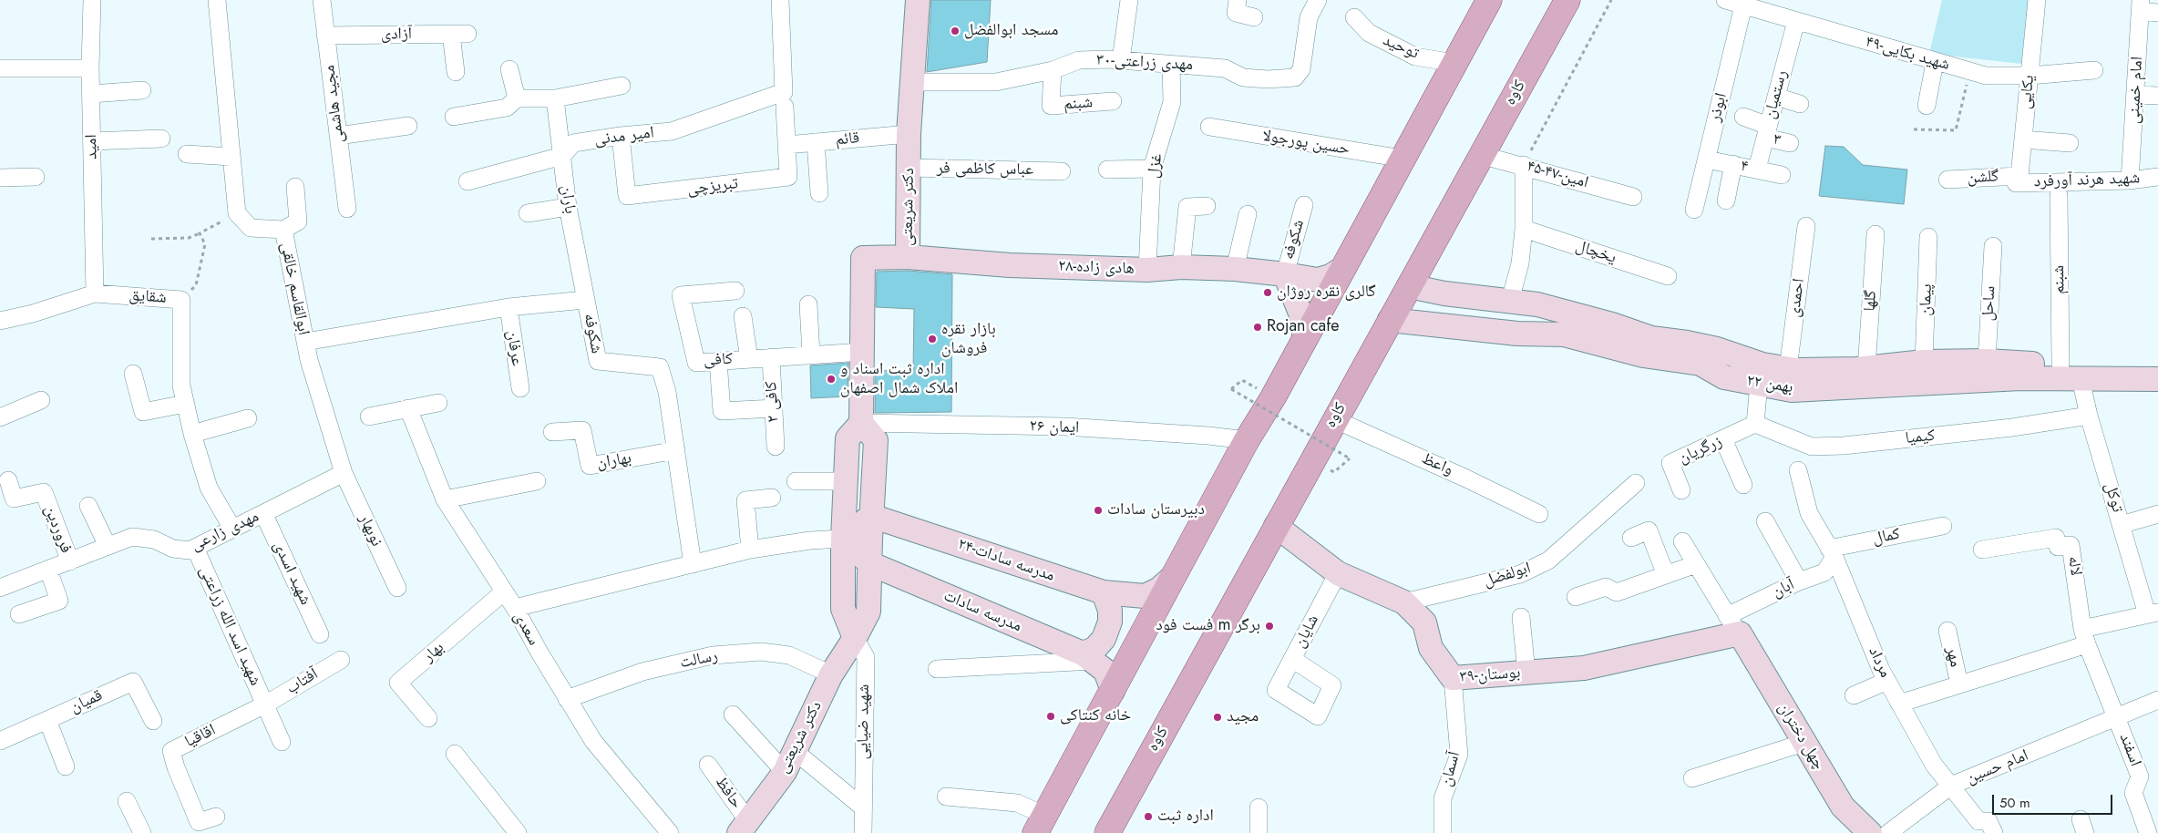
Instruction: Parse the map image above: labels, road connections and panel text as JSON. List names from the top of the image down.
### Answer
{
  "streets": {
    "main road": ["کاوه"],
    "street": [
      "آزادی",
      "توحید",
      "۴۹-شهید بکایی",
      "۳۰-مهدی زراعتی",
      "امام خمینی",
      "یکایی",
      "رستمیان",
      "مجید هاشمی",
      "شبنم",
      "ابوذر",
      "امیر مدنی",
      "قائم",
      "۳",
      "حسین پورجولا",
      "امید",
      "غزل",
      "۴",
      "عباس کاظمی فر",
      "۴۵-۴۷-امین",
      "گلشن",
      "شهید هرند آورفرد",
      "تبریزچی",
      "باران",
      "دکتر شریعتی",
      "شکوفه",
      "یخچال",
      "۲۸-هادی زاده",
      "ابوالقاسم خالقی",
      "شقایق",
      "احمدی",
      "پیمان",
      "گلها",
      "ساحل",
      "عرفان",
      "کافی",
      "۲۲ بهمن",
      "کافی ۲",
      "۲۶ ایمان",
      "کیمیا",
      "زرگریان",
      "بهاران",
      "واعظ",
      "توکل",
      "فروردین",
      "نوبهار",
      "مهدی زارعی",
      "کمال",
      "۲۴-مدرسه سادات",
      "لاله",
      "شهید اسدی",
      "ابولفضل",
      "آبان",
      "مدرسه سادات",
      "شهید اسد الله زراعتی",
      "سعدی",
      "شایان",
      "بهار",
      "مهر",
      "رسالت",
      "مرداد",
      "۳۹-بوستان",
      "آفتاب",
      "قمیان",
      "شهید ضیایی",
      "اقاقیا",
      "چهل دختران",
      "اسفند",
      "امام حسین",
      "آسمان",
      "حافظ"
    ]
  },
  "crossings": [
    ["آزادی", "مجید هاشمی"],
    ["۴۹-شهید بکایی", "یکایی"],
    ["۴۹-شهید بکایی", "رستمیان"],
    ["۴۹-شهید بکایی", "ابوذر"],
    ["۳۰-مهدی زراعتی", "شبنم"],
    ["۳۰-مهدی زراعتی", "غزل"],
    ["۳۰-مهدی زراعتی", "دکتر شریعتی"],
    ["امام خمینی", "شهید هرند آورفرد"],
    ["یکایی", "گلشن"],
    ["یکایی", "شهید هرند آورفرد"],
    ["کاوه", "۴۵-۴۷-امین"],
    ["کاوه", "۲۲ بهمن"],
    ["کاوه", "واعظ"],
    ["کاوه", "۳۹-بوستان"],
    ["رستمیان", "۳"],
    ["رستمیان", "۴"],
    ["شبنم", "۲۲ بهمن"],
    ["ابوذر", "۴"],
    ["امیر مدنی", "تبریزچی"],
    ["امیر مدنی", "باران"],
    ["قائم", "تبریزچی"],
    ["قائم", "دکتر شریعتی"],
    ["امید", "شقایق"],
    ["غزل", "۲۸-هادی زاده"],
    ["عباس کاظمی فر", "دکتر شریعتی"],
    ["گلشن", "شهید هرند آورفرد"],
    ["باران", "شکوفه"],
    ["دکتر شریعتی", "۲۸-هادی زاده"],
    ["دکتر شریعتی", "کافی"],
    ["دکتر شریعتی", "۲۶ ایمان"],
    ["دکتر شریعتی", "۲۴-مدرسه سادات"],
    ["دکتر شریعتی", "مدرسه سادات"],
    ["دکتر شریعتی", "رسالت"],
    ["دکتر شریعتی", "شهید ضیایی"],
    ["دکتر شریعتی", "حافظ"],
    ["شکوفه", "۲۸-هادی زاده"],
    ["شکوفه", "ابوالقاسم خالقی"],
    ["شکوفه", "عرفان"],
    ["شکوفه", "بهاران"],
    ["ابوالقاسم خالقی", "نوبهار"],
    ["ابوالقاسم خالقی", "مهدی زارعی"],
    ["احمدی", "۲۲ بهمن"],
    ["پیمان", "۲۲ بهمن"],
    ["گلها", "۲۲ بهمن"],
    ["ساحل", "۲۲ بهمن"],
    ["کافی", "کافی ۲"],
    ["۲۲ بهمن", "توکل"],
    ["کیمیا", "زرگریان"],
    ["کیمیا", "توکل"],
    ["فروردین", "مهدی زارعی"],
    ["نوبهار", "مهدی زارعی"],
    ["مهدی زارعی", "شهید اسدی"],
    ["مهدی زارعی", "شهید اسد الله زراعتی"],
    ["کمال", "آبان"],
    ["کمال", "مرداد"],
    ["لاله", "اسفند"],
    ["ابولفضل", "۳۹-بوستان"],
    ["آبان", "مرداد"],
    ["آبان", "۳۹-بوستان"],
    ["آبان", "چهل دختران"],
    ["شهید اسد الله زراعتی", "آفتاب"],
    ["شهید اسد الله زراعتی", "اقاقیا"],
    ["سعدی", "بهار"],
    ["سعدی", "رسالت"],
    ["شایان", "۳۹-بوستان"],
    ["مرداد", "امام حسین"],
    ["۳۹-بوستان", "چهل دختران"],
    ["۳۹-بوستان", "آسمان"],
    ["آفتاب", "اقاقیا"],
    ["اسفند", "امام حسین"]
  ],
  "places": [
    "مسجد ابوالفضل",
    "گالری نقره روژان",
    "Rojan cafe",
    "بازار نقره فروشان",
    "اداره ثبت اسناد و املاک شمال اصفهان",
    "دبیرستان سادات",
    "فست فود m برگر",
    "خانه کنتاکی",
    "مجید",
    "اداره ثبت"
  ],
  "scale_bar": "50 m"
}
